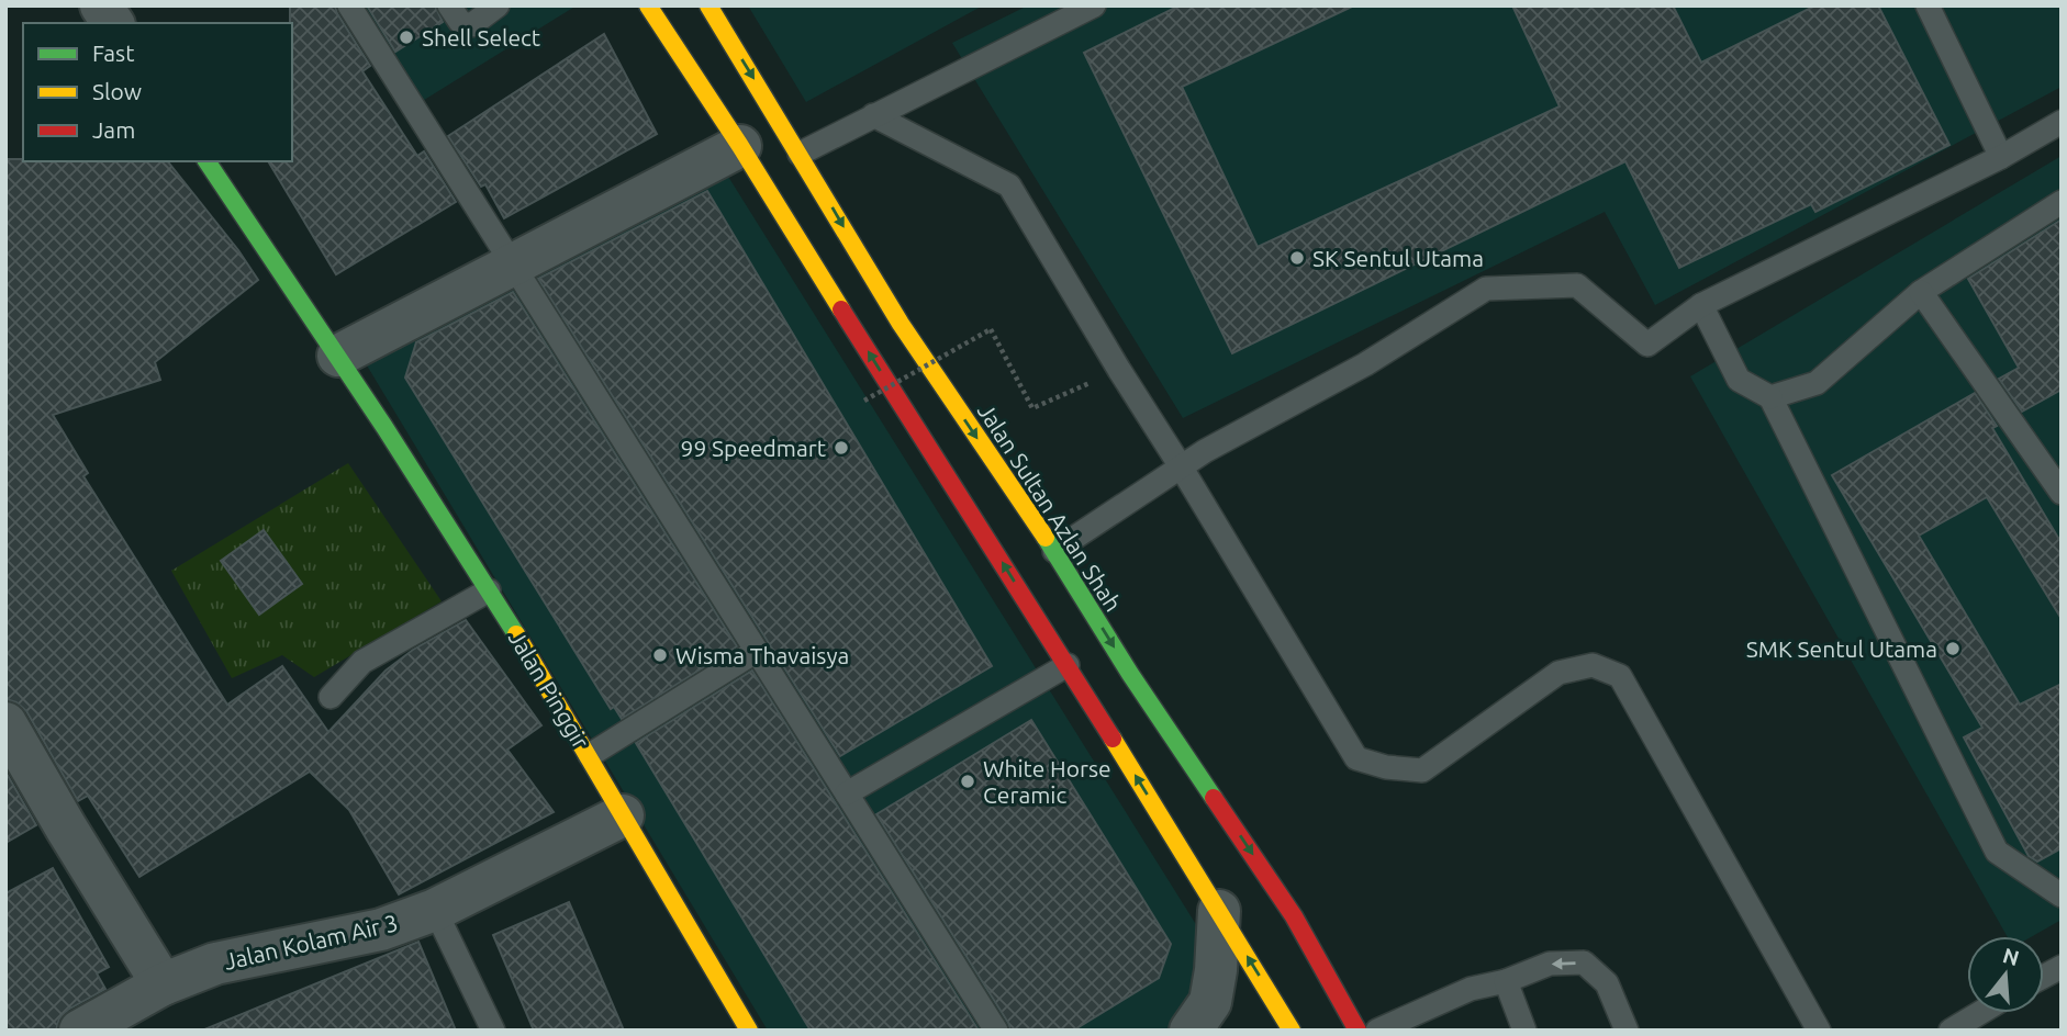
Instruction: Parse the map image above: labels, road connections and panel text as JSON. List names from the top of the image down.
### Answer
{
  "streets": {
    "main road": ["Jalan Sultan Azlan Shah", "Jalan Pinggir"],
    "street": ["Jalan Kolam Air 3"]
  },
  "crossings": [
    ["Jalan Pinggir", "Jalan Kolam Air 3"]
  ],
  "places": [
    "Shell Select",
    "SK Sentul Utama",
    "99 Speedmart",
    "SMK Sentul Utama",
    "Wisma Thavaisya",
    "White Horse Ceramic"
  ],
  "legend": ["Fast", "Slow", "Jam"],
  "north": "top"
}
